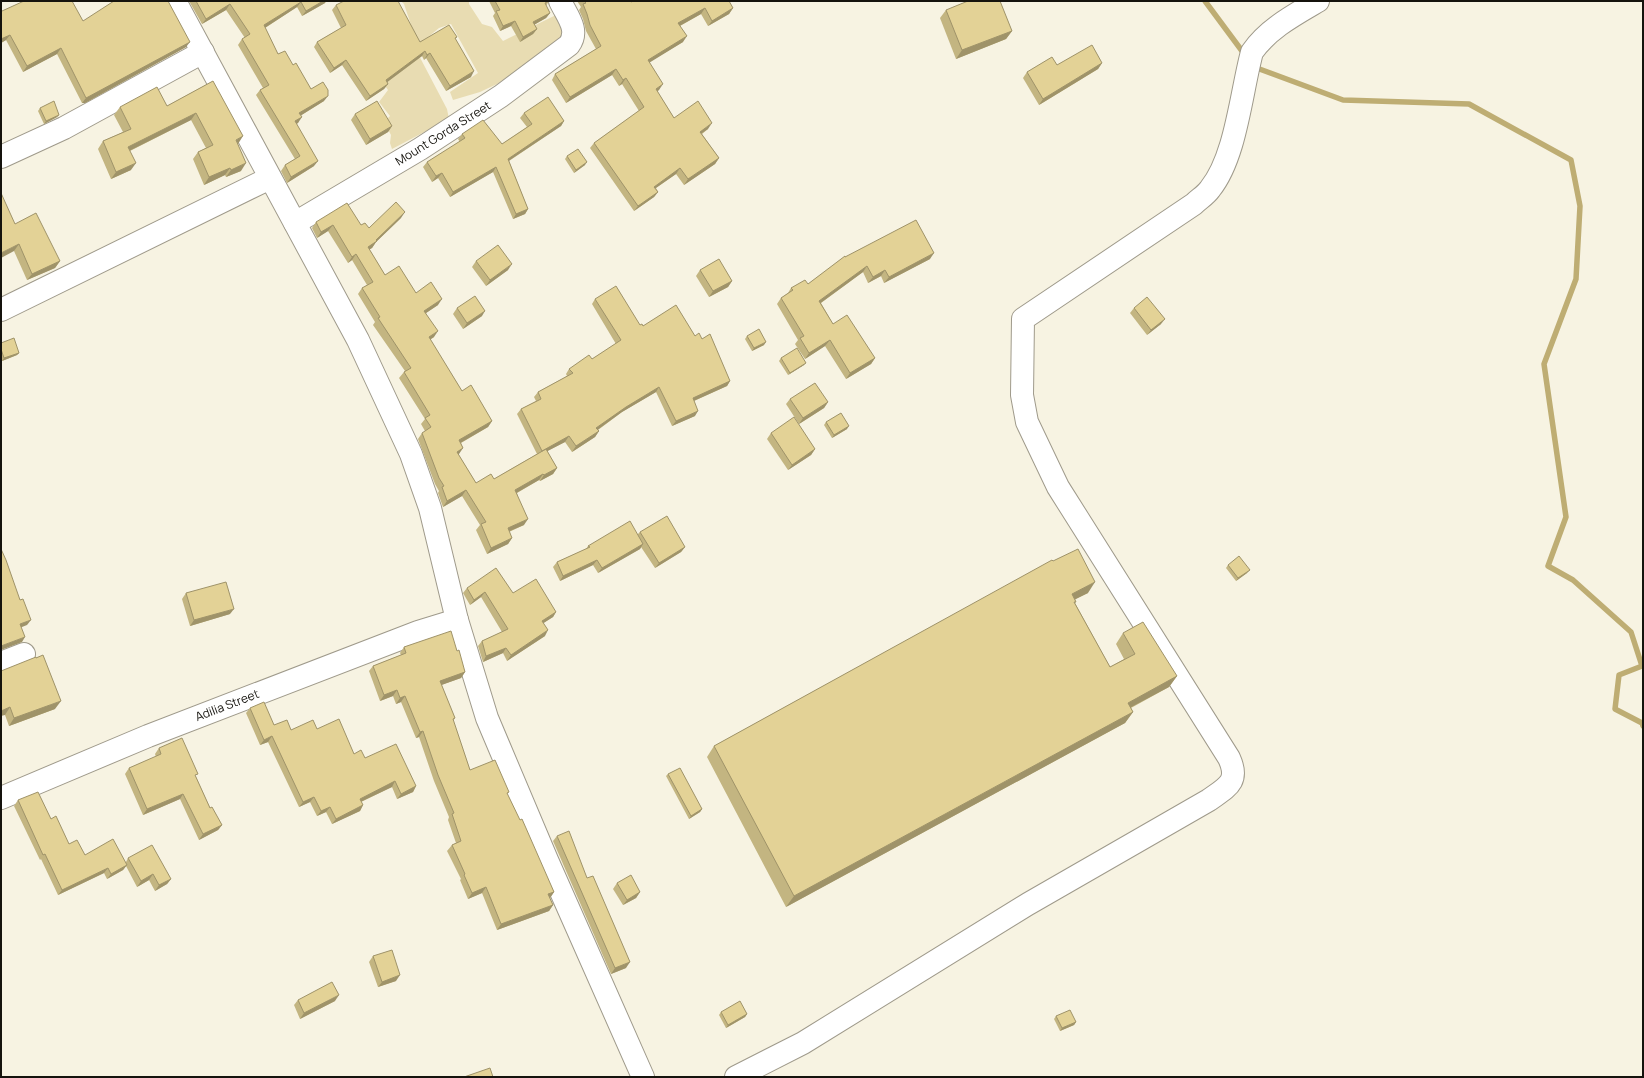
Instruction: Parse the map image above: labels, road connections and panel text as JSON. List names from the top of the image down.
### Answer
{
  "streets": {
    "street": ["Mount Gorda Street", "Adilia Street"]
  }
}
